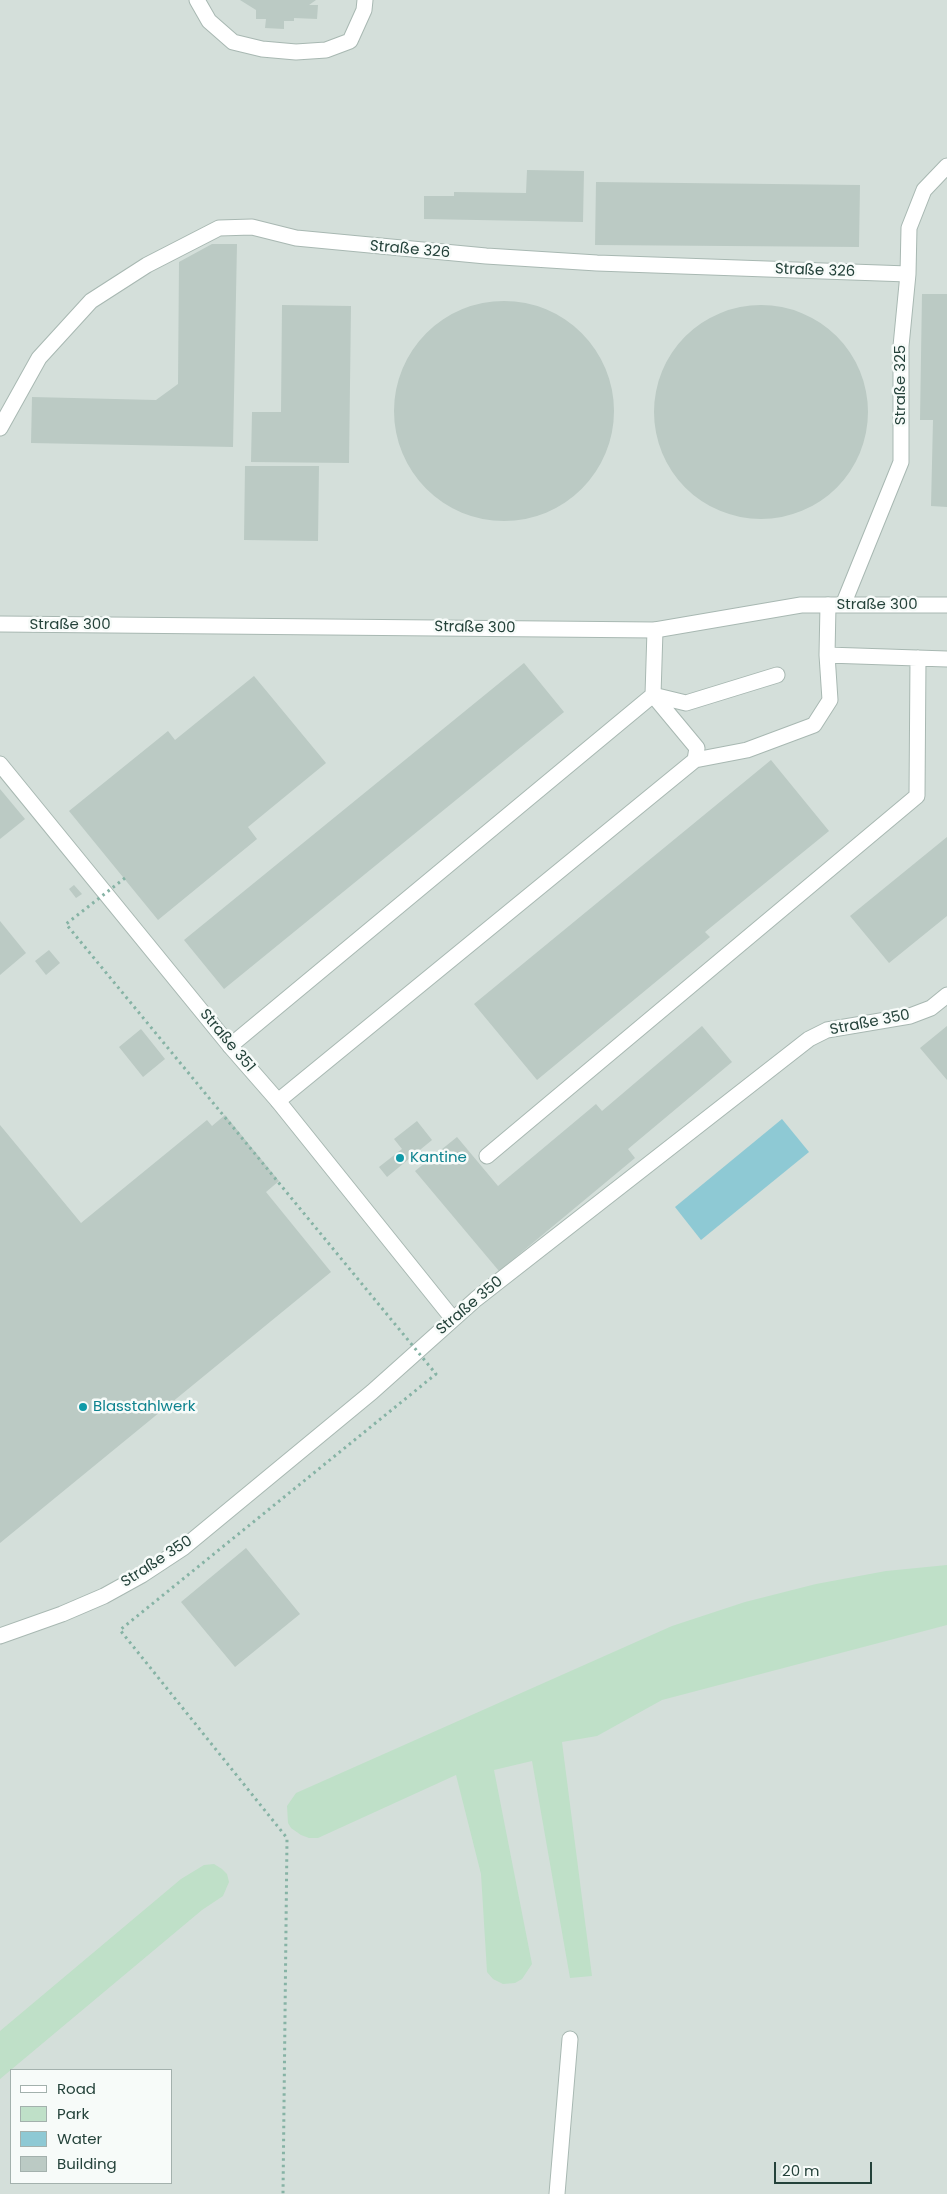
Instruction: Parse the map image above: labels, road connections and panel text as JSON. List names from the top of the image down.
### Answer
{
  "streets": {
    "street": [
      "Straße 326",
      "Straße 325",
      "Straße 300",
      "Straße 350",
      "Straße 351"
    ]
  },
  "crossings": [
    ["Straße 326", "Straße 325"],
    ["Straße 325", "Straße 300"],
    ["Straße 350", "Straße 351"]
  ],
  "places": ["Kantine", "Blasstahlwerk"],
  "legend": [
    "Road",
    "Park",
    "Water",
    "Building"
  ],
  "scale_bar": "20 m"
}
